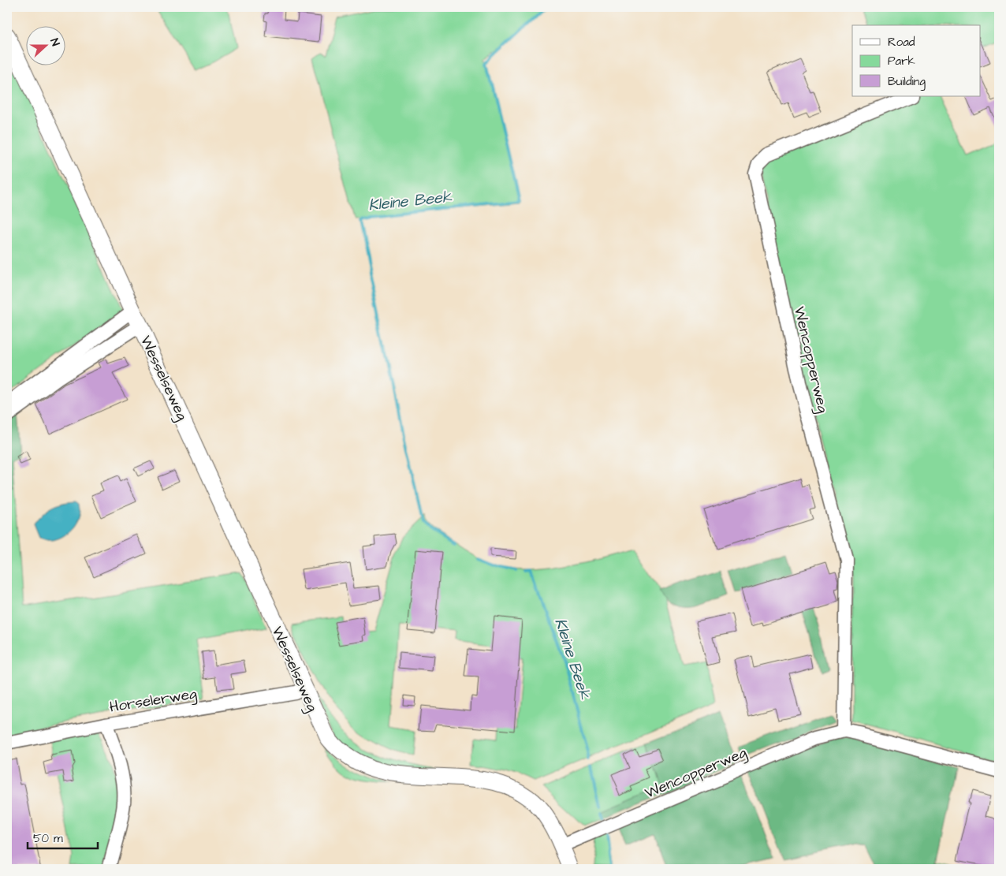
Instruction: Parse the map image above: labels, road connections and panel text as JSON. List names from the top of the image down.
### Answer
{
  "streets": {
    "main road": ["Wesselseweg"],
    "street": ["Wencopperweg", "Horselerweg"]
  },
  "crossings": [
    ["Wencopperweg", "Wesselseweg"],
    ["Wesselseweg", "Horselerweg"]
  ],
  "water": ["Kleine Beek"],
  "legend": ["Road", "Park", "Building"],
  "scale_bar": "50 m",
  "north": "right"
}
